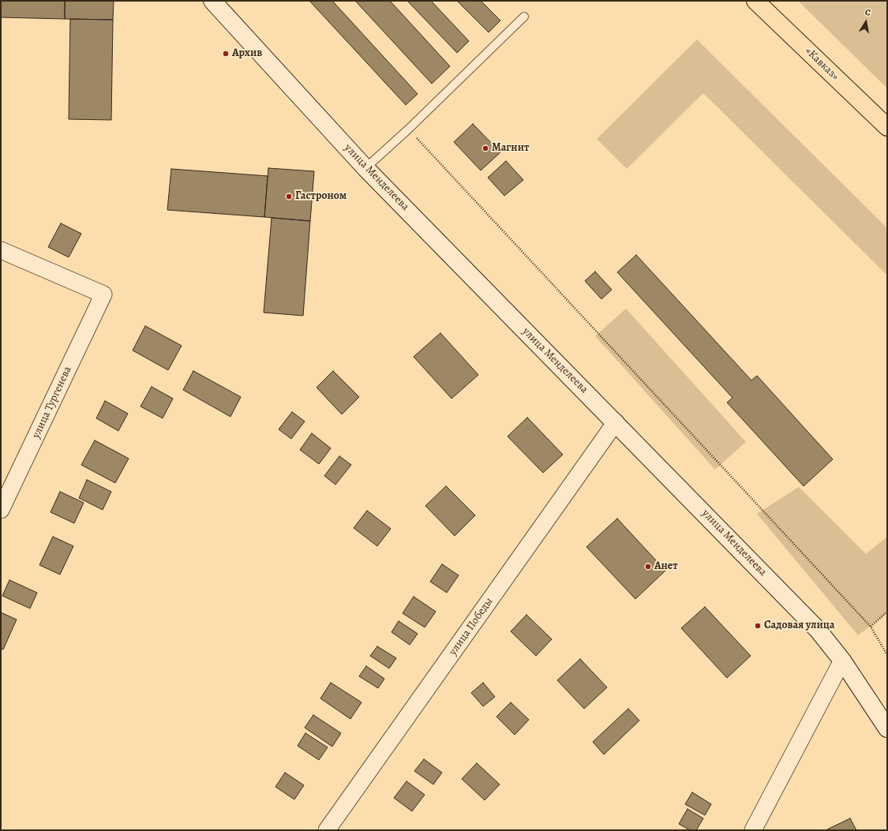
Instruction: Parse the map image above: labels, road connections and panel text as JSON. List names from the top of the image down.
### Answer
{
  "streets": {
    "highway": ["«Кавказ»"],
    "main road": ["улица Менделеева"],
    "street": ["улица Тургенева", "улица Победы"]
  },
  "crossings": [
    ["улица Менделеева", "улица Победы"]
  ],
  "places": [
    "Архив",
    "Магнит",
    "Гастроном",
    "Анет",
    "Садовая улица"
  ],
  "north": "top"
}
